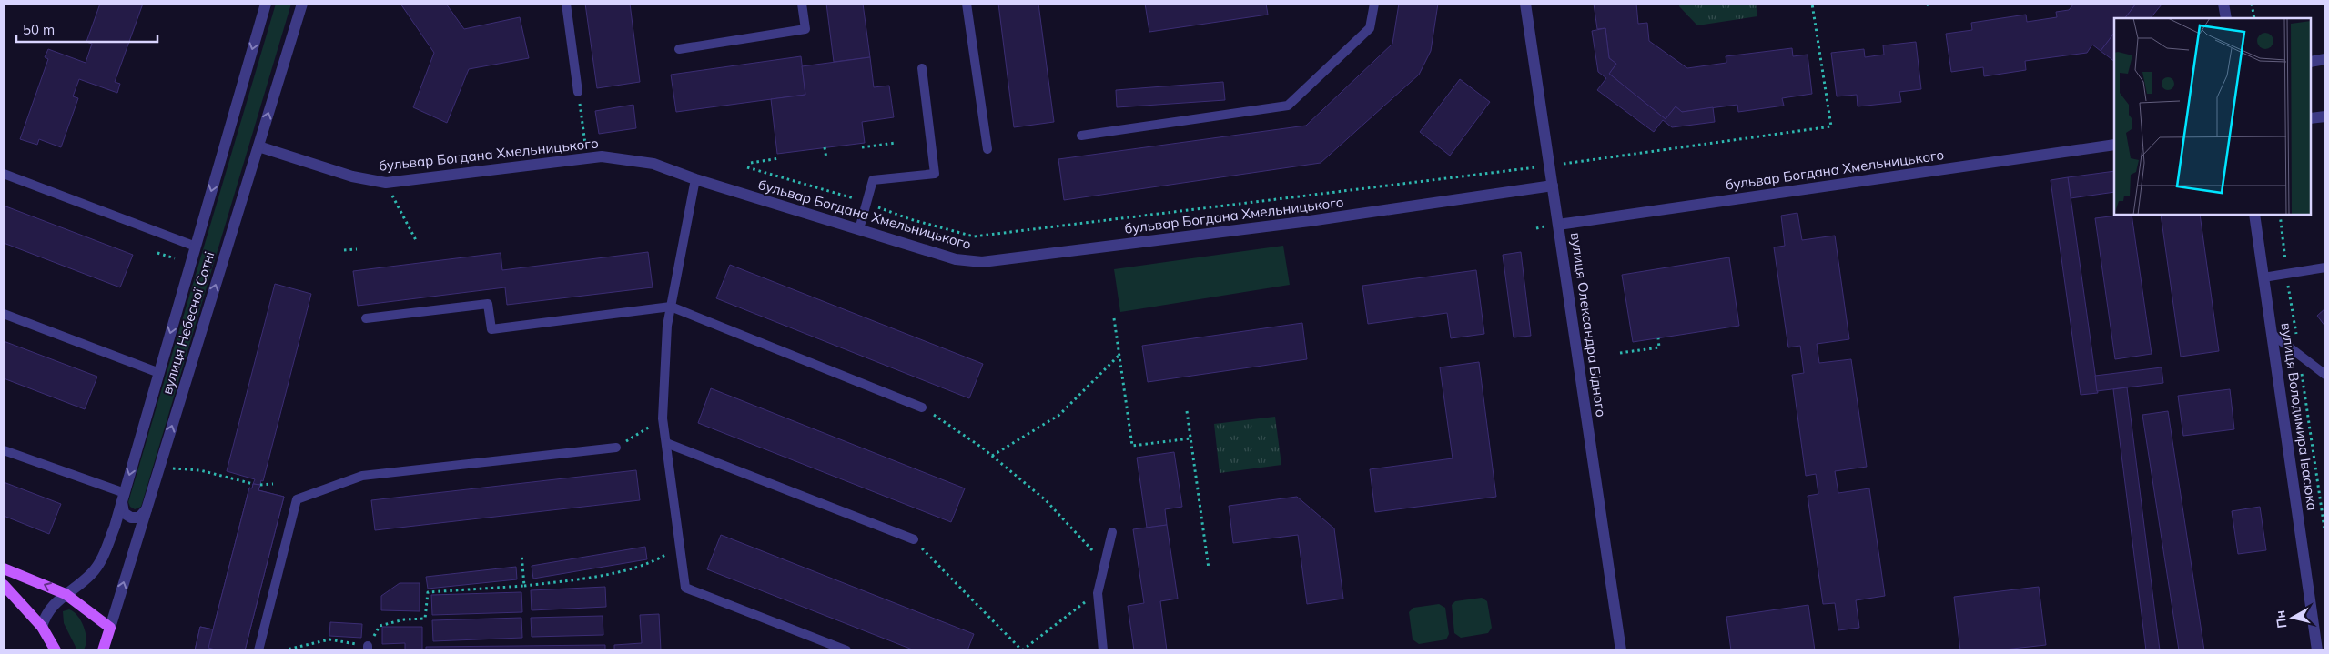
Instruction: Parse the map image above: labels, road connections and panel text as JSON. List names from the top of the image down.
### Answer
{
  "streets": {
    "main road": ["вулиця Небесної Сотні"],
    "street": ["бульвар Богдана Хмельницького", "вулиця Олександра Бідного", "вулиця Володимира Івасюка"]
  },
  "crossings": [
    ["бульвар Богдана Хмельницького", "вулиця Небесної Сотні"],
    ["бульвар Богдана Хмельницького", "вулиця Олександра Бідного"]
  ],
  "scale_bar": "50 m",
  "north": "left"
}
